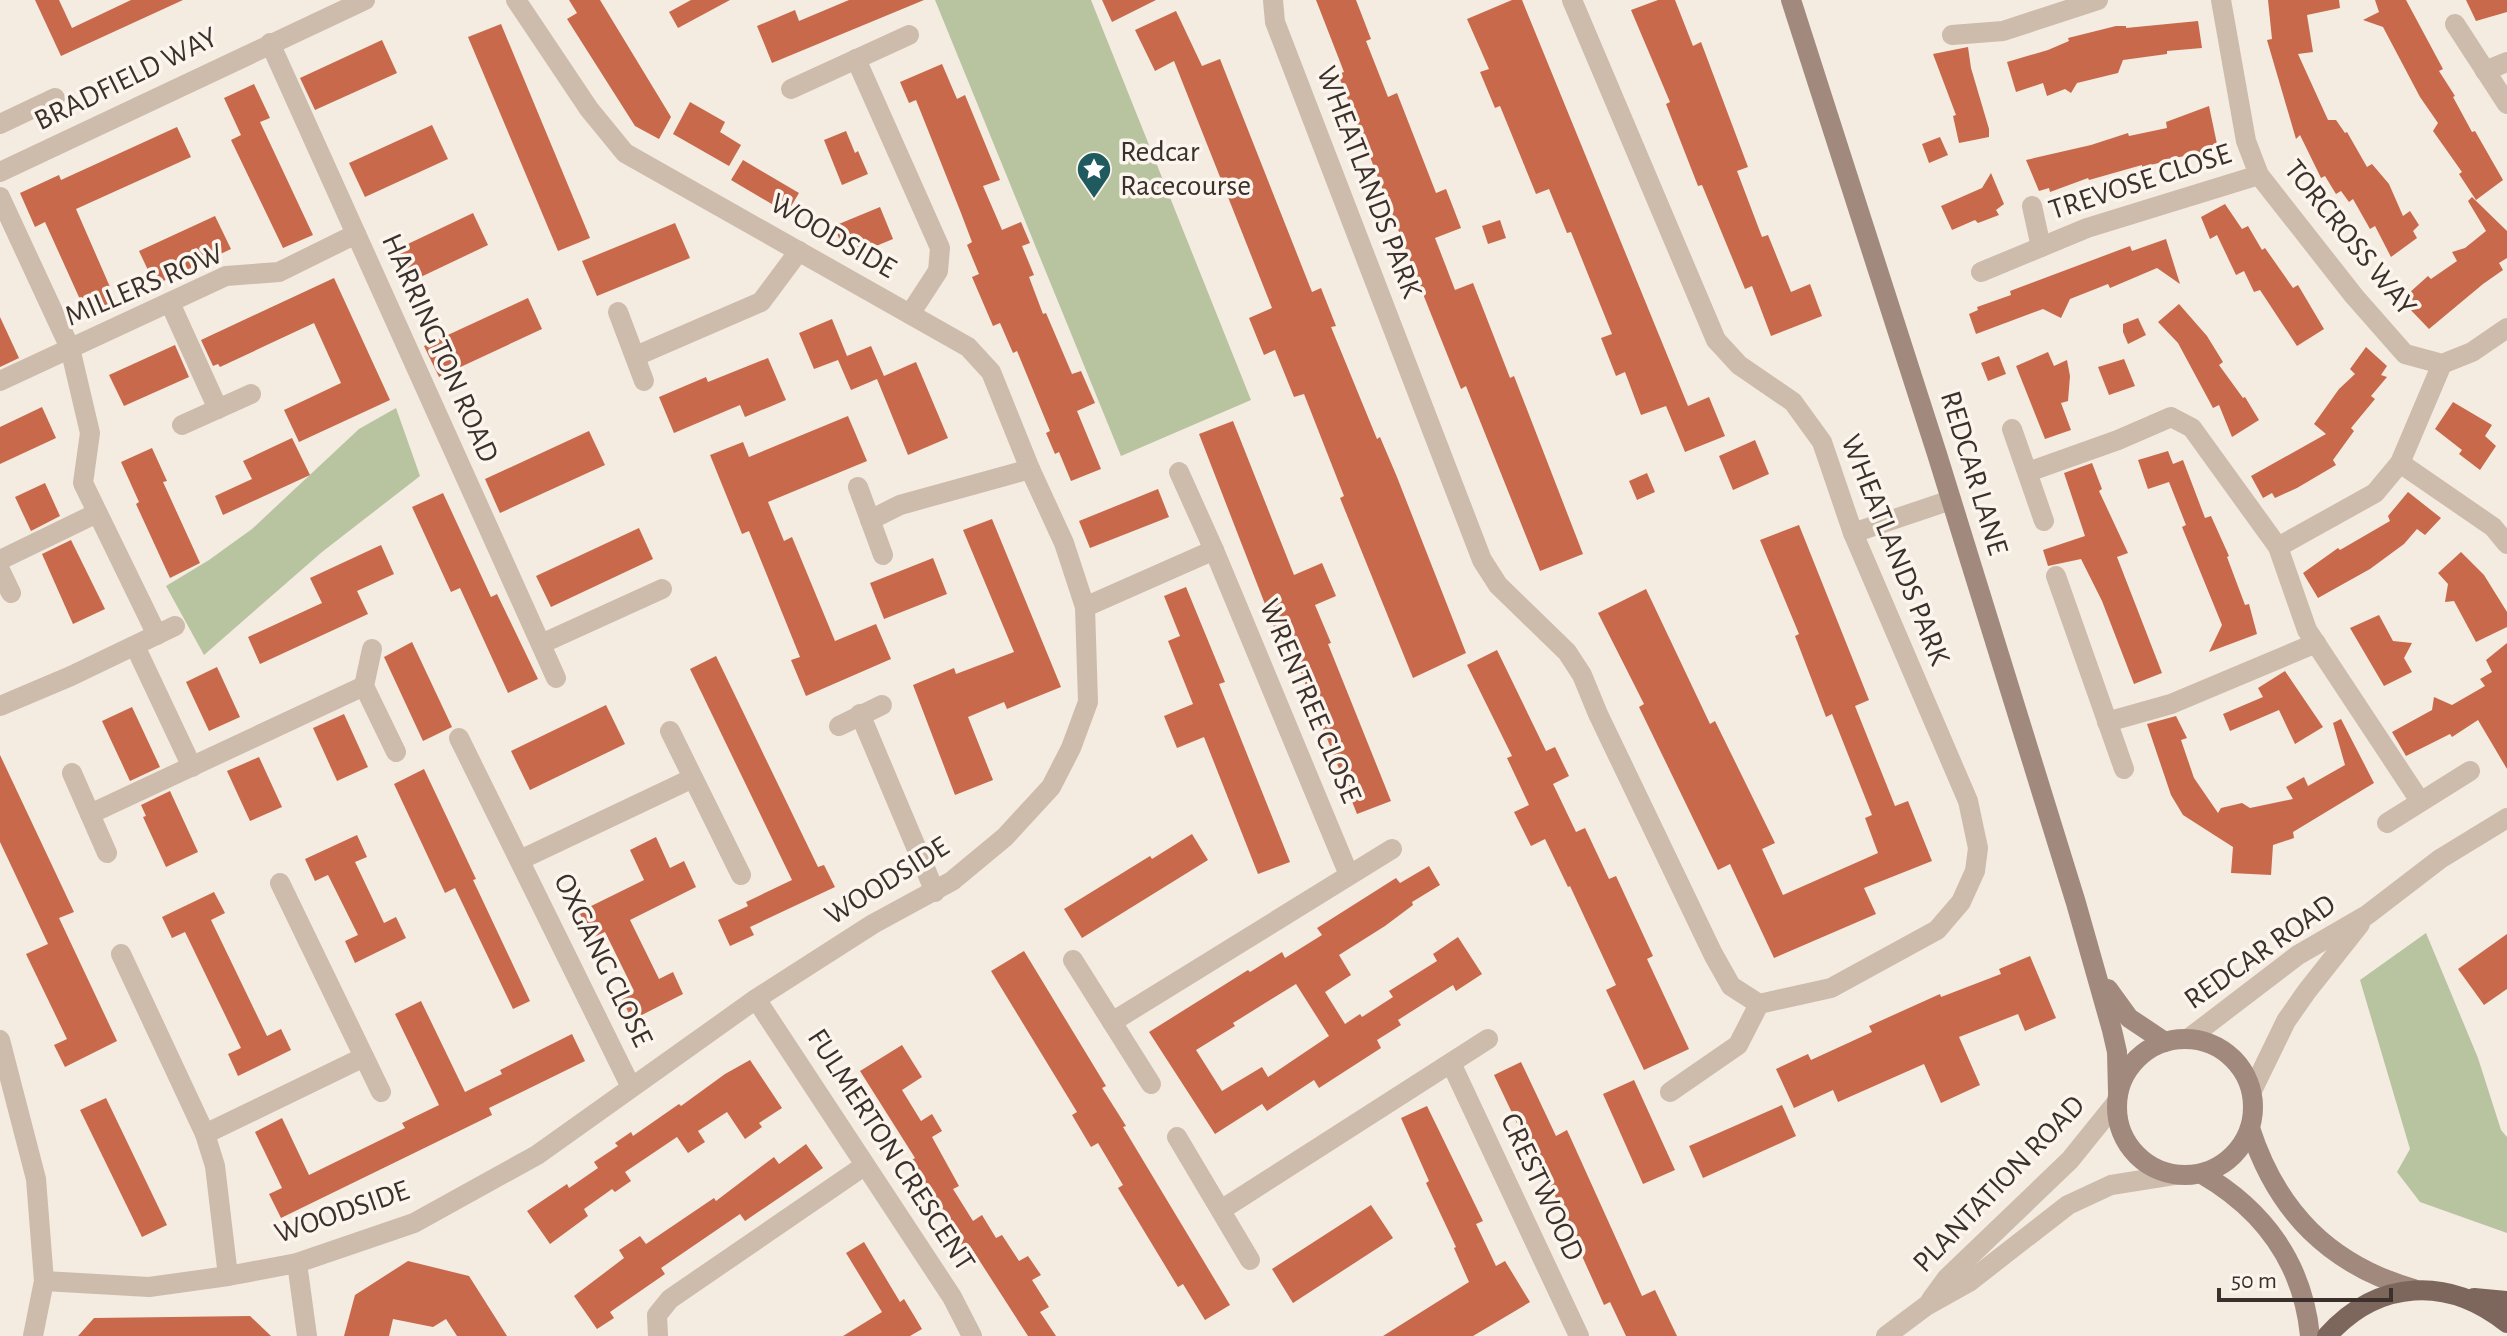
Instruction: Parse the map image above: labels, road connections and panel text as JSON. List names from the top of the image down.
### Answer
{
  "streets": {
    "main road": ["REDCAR LANE"],
    "street": [
      "BRADFIELD WAY",
      "WHEATLANDS PARK",
      "TREVOSE CLOSE",
      "WOODSIDE",
      "TORCROSS WAY",
      "MILLERS ROW",
      "HARRINGTON ROAD",
      "WRENTREE CLOSE",
      "REDCAR ROAD",
      "OXGANG CLOSE",
      "FULMERTON CRESCENT",
      "PLANTATION ROAD",
      "CRESTWOOD"
    ]
  },
  "crossings": [
    ["BRADFIELD WAY", "HARRINGTON ROAD"],
    ["TREVOSE CLOSE", "TORCROSS WAY"],
    ["WOODSIDE", "OXGANG CLOSE"],
    ["WOODSIDE", "FULMERTON CRESCENT"],
    ["MILLERS ROW", "HARRINGTON ROAD"],
    ["REDCAR LANE", "REDCAR ROAD"],
    ["REDCAR LANE", "PLANTATION ROAD"],
    ["REDCAR ROAD", "PLANTATION ROAD"]
  ],
  "places": {
    "place": ["Redcar Racecourse"]
  },
  "scale_bar": "50 m"
}
